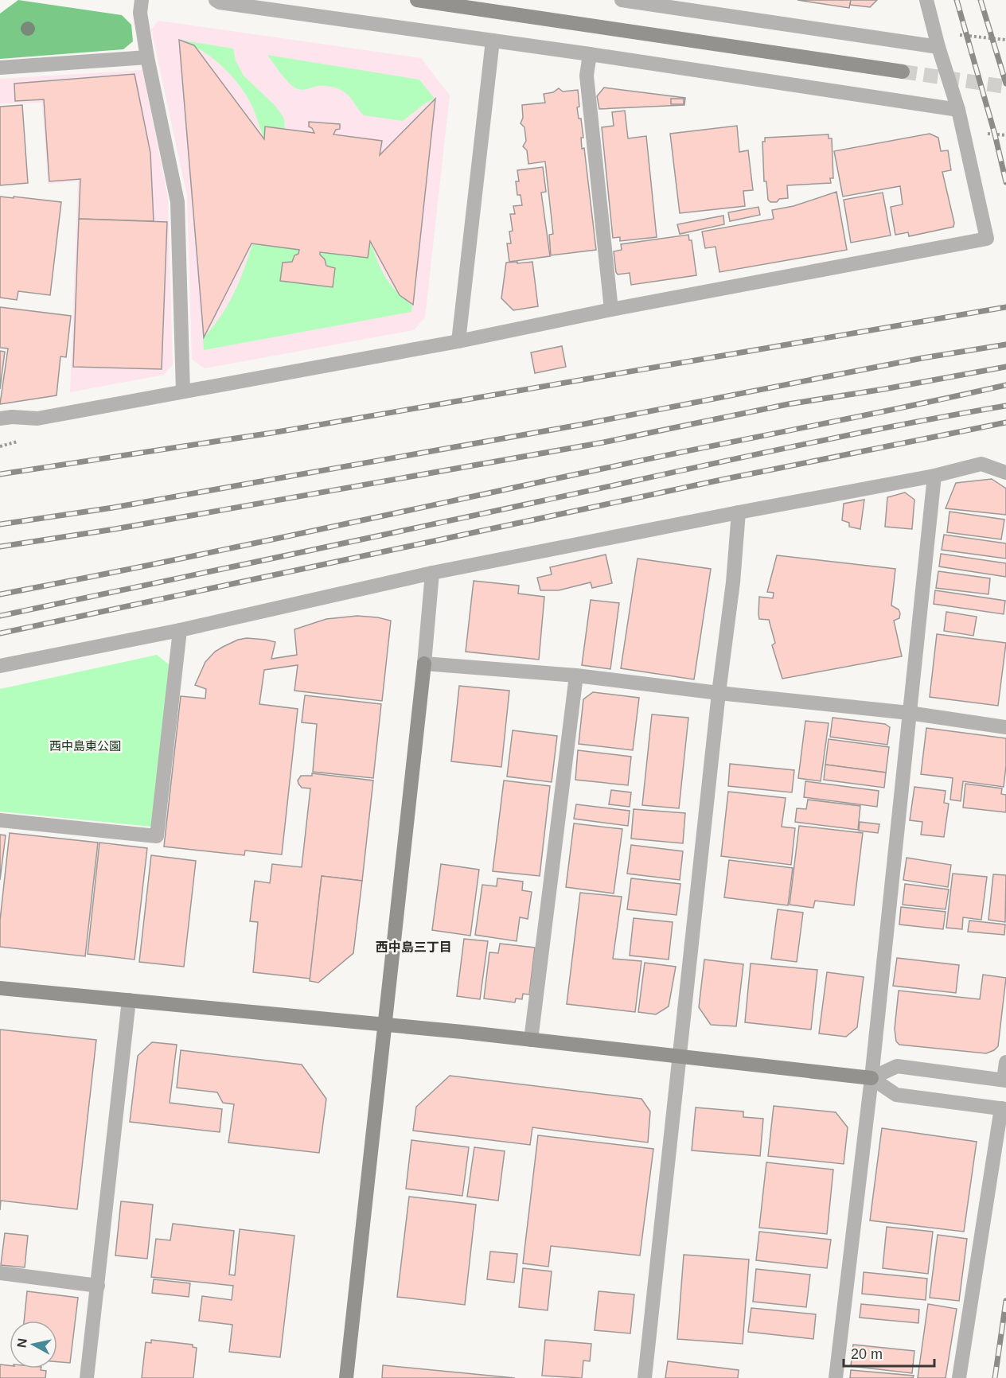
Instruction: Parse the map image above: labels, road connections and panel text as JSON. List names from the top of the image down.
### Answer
{
  "districts": ["西中島三丁目"],
  "parks": ["西中島東公園"],
  "scale_bar": "20 m",
  "north": "left"
}
